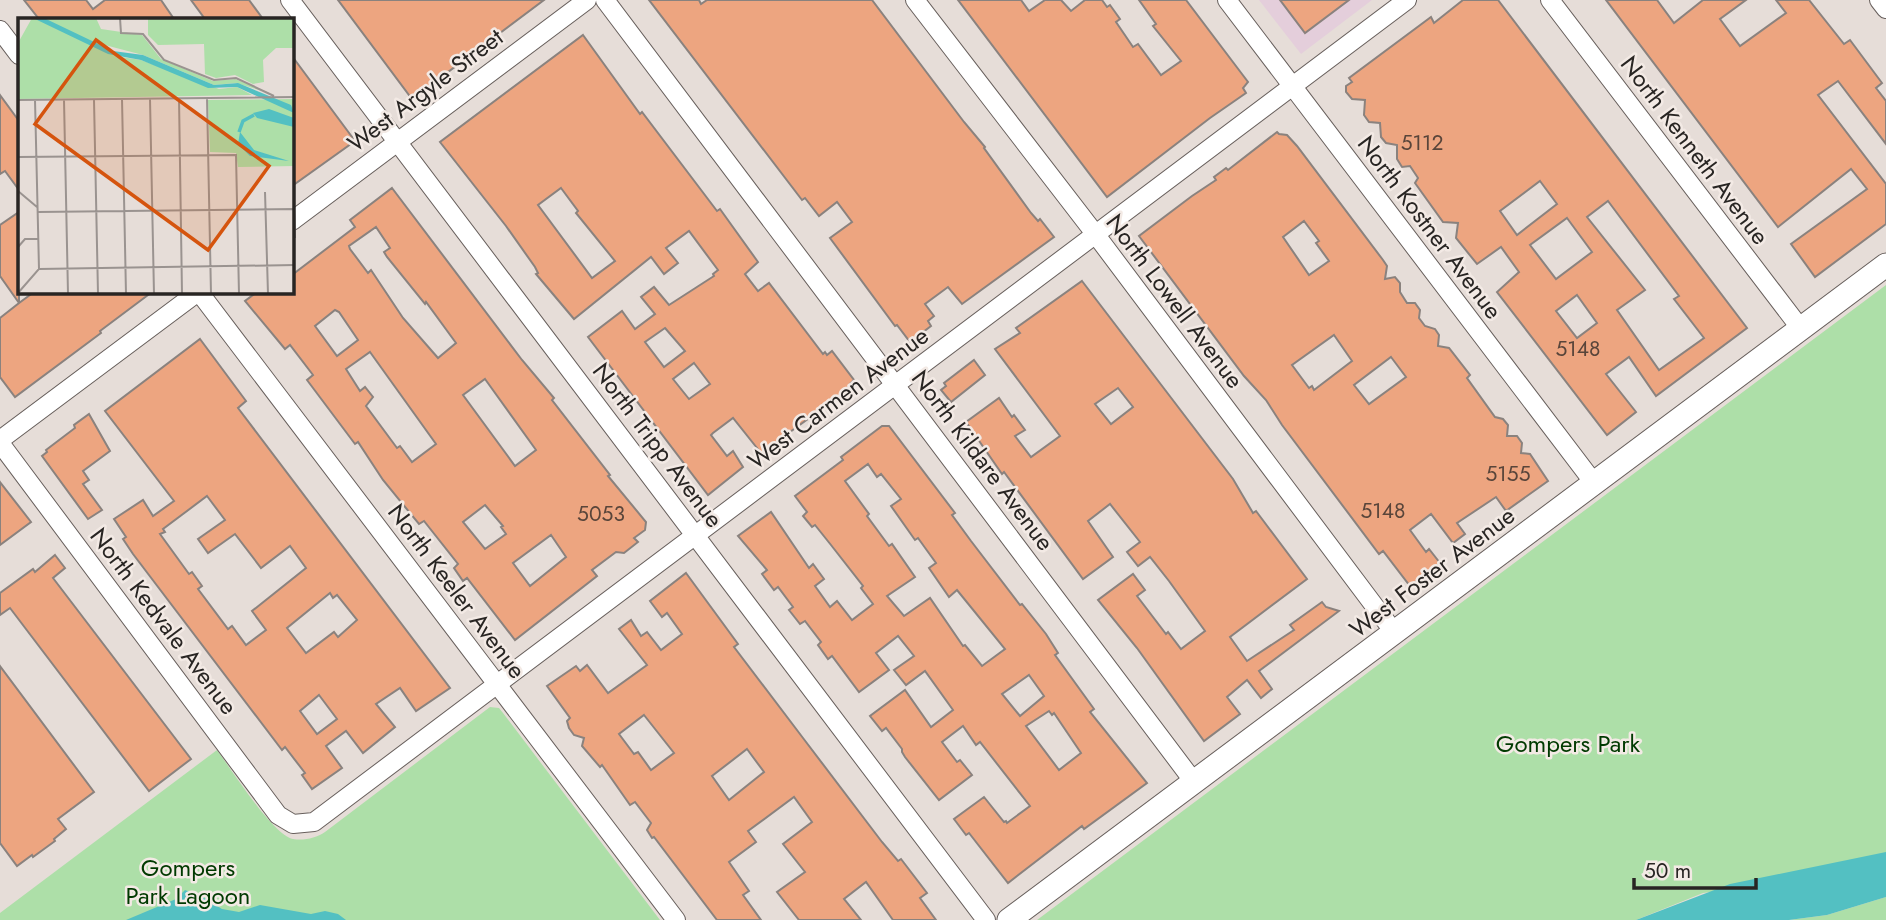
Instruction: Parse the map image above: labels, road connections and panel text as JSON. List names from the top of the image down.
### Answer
{
  "streets": {
    "main road": ["West Foster Avenue"],
    "street": [
      "West Argyle Street",
      "North Kenneth Avenue",
      "North Kostner Avenue",
      "North Lowell Avenue",
      "West Carmen Avenue",
      "North Tripp Avenue",
      "North Kildare Avenue",
      "North Keeler Avenue",
      "North Kedvale Avenue"
    ]
  },
  "crossings": [
    ["West Argyle Street", "North Tripp Avenue"],
    ["North Kenneth Avenue", "West Foster Avenue"],
    ["North Kostner Avenue", "West Carmen Avenue"],
    ["North Kostner Avenue", "West Foster Avenue"],
    ["North Lowell Avenue", "West Carmen Avenue"],
    ["North Lowell Avenue", "West Foster Avenue"],
    ["West Carmen Avenue", "North Tripp Avenue"],
    ["West Carmen Avenue", "North Kildare Avenue"],
    ["West Carmen Avenue", "North Keeler Avenue"],
    ["West Carmen Avenue", "North Kedvale Avenue"],
    ["North Kildare Avenue", "West Foster Avenue"]
  ],
  "parks": ["Gompers Park", "Gompers Park Lagoon"],
  "house_numbers": [
    "5112",
    "5148",
    "5155",
    "5148",
    "5053"
  ],
  "scale_bar": "50 m"
}
